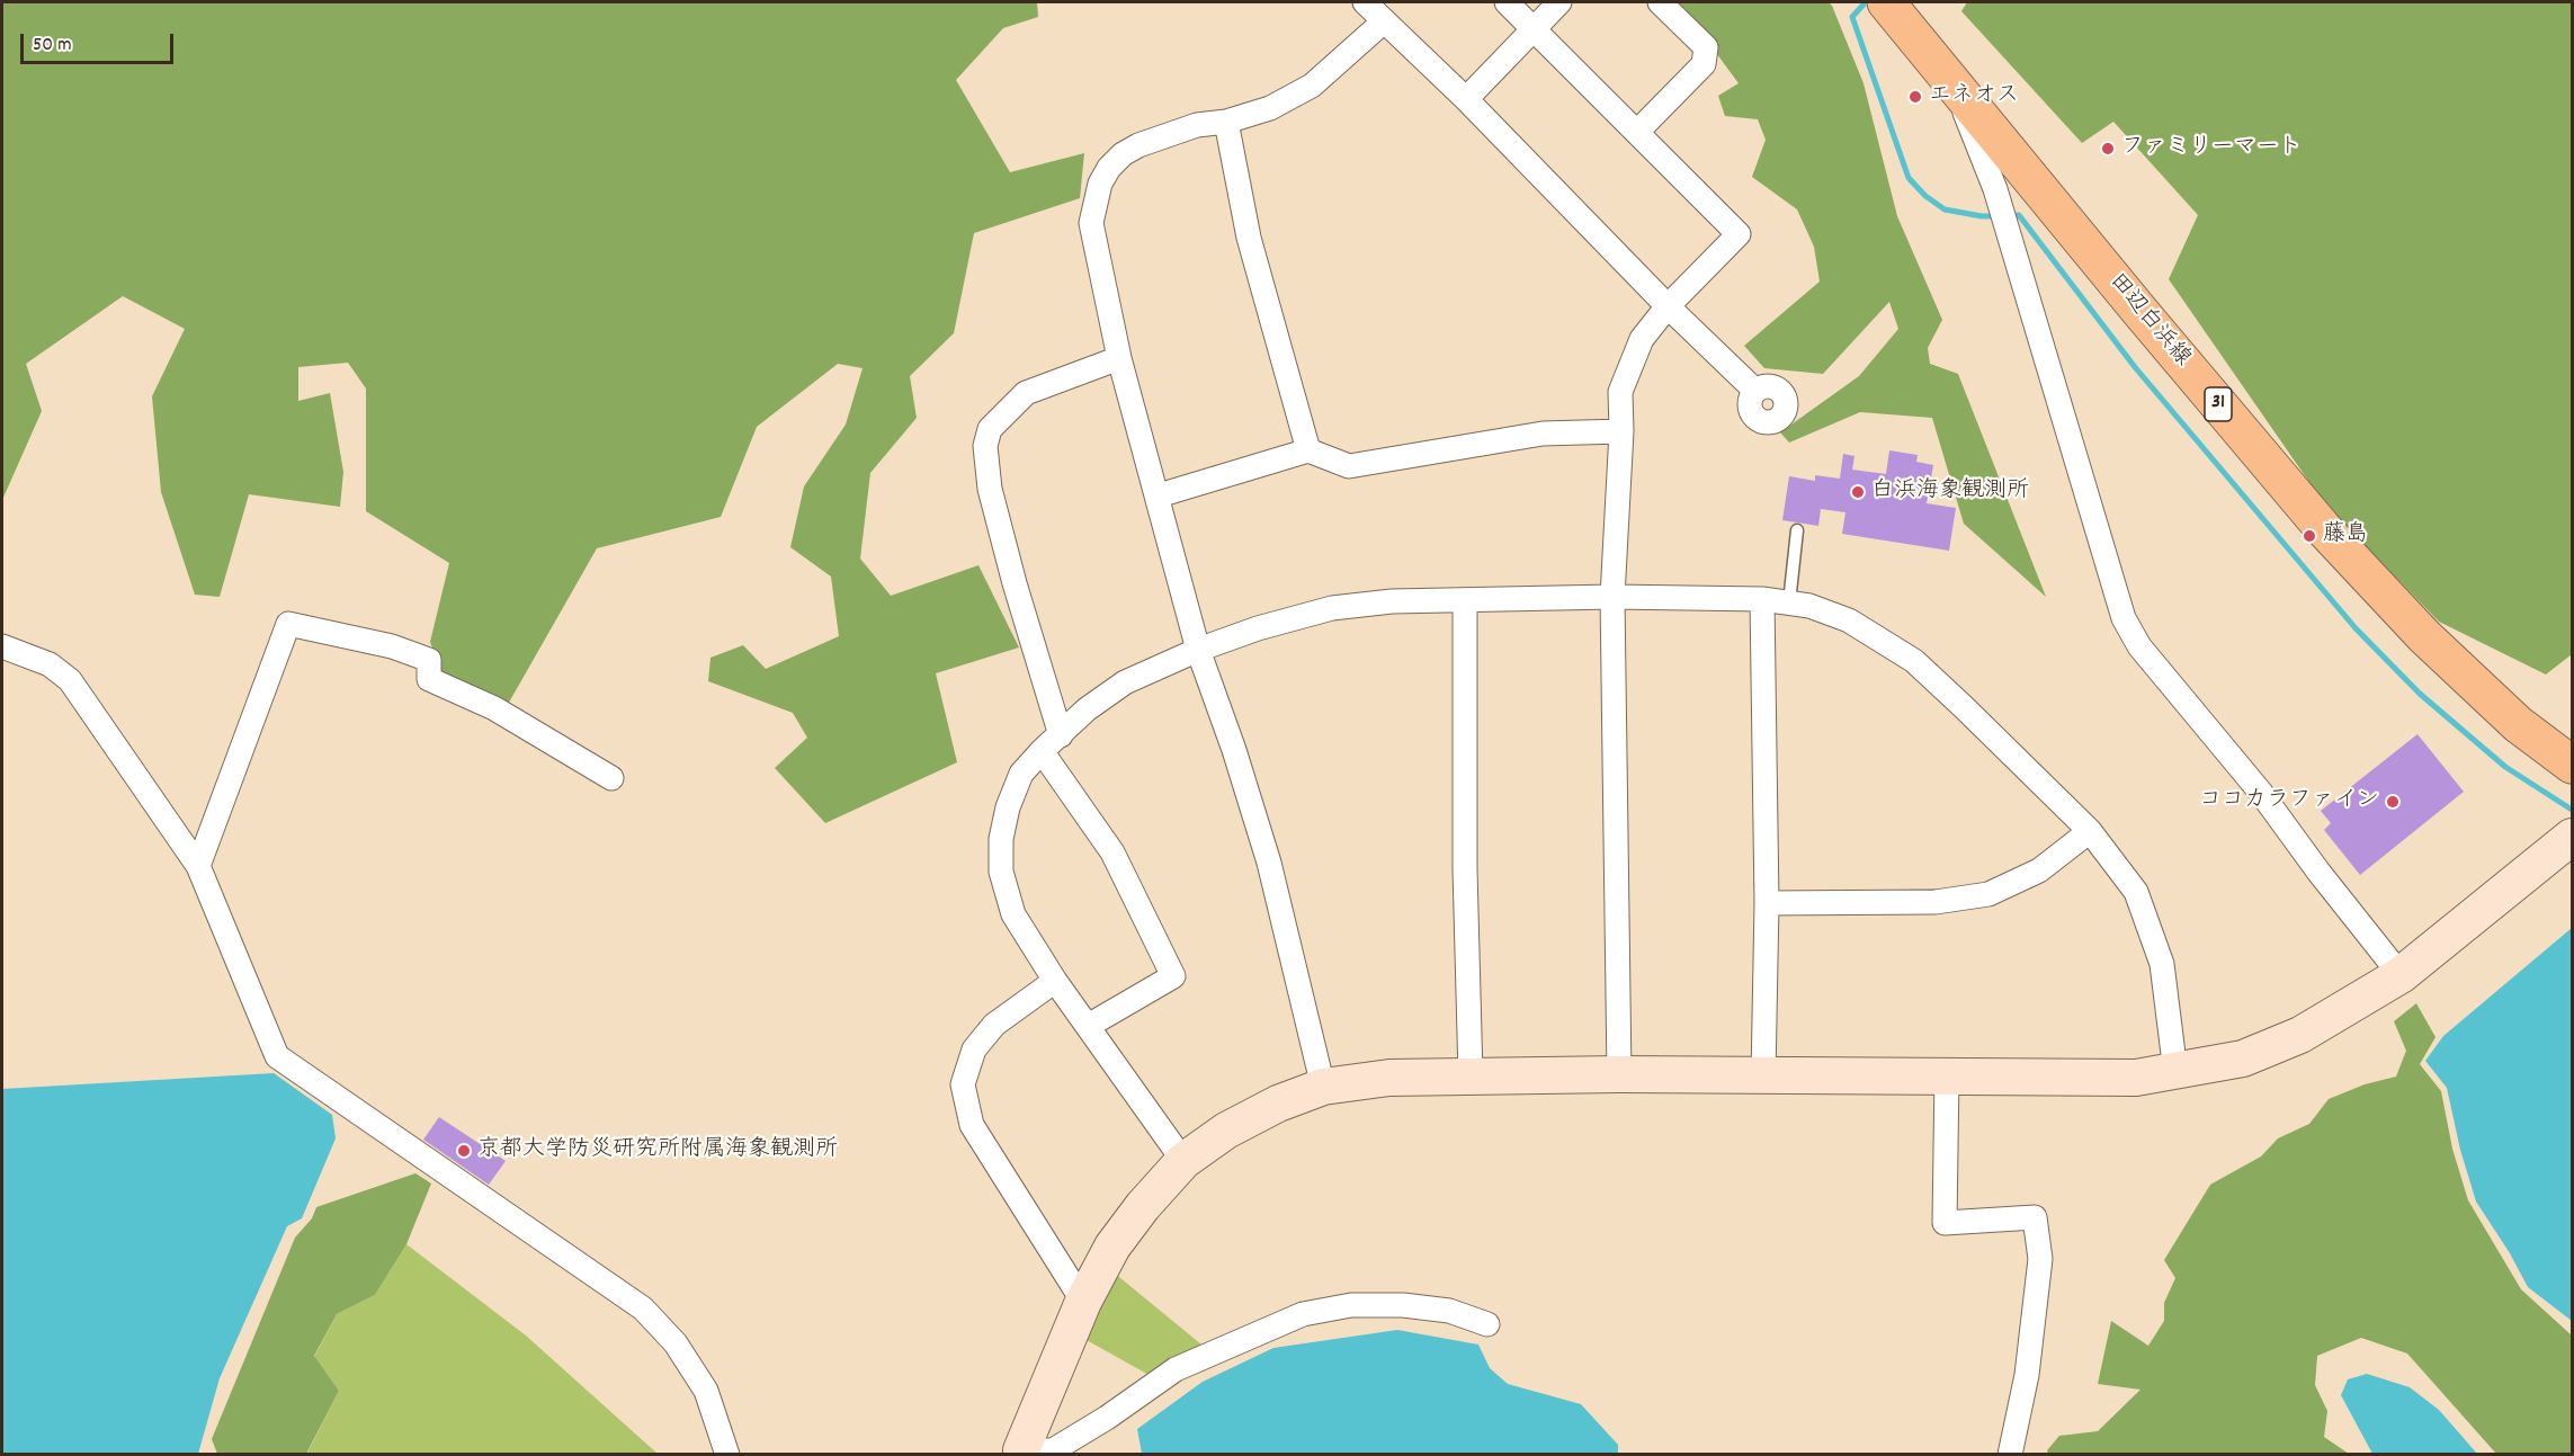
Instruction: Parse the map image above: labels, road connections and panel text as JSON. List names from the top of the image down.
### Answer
{
  "streets": {
    "main road": ["田辺白浜線", "31"]
  },
  "places": [
    "エネオス",
    "ファミリーマート",
    "白浜海象観測所",
    "藤島",
    "ココカラファイン",
    "京都大学防災研究所附属海象観測所"
  ],
  "scale_bar": "50 m"
}
